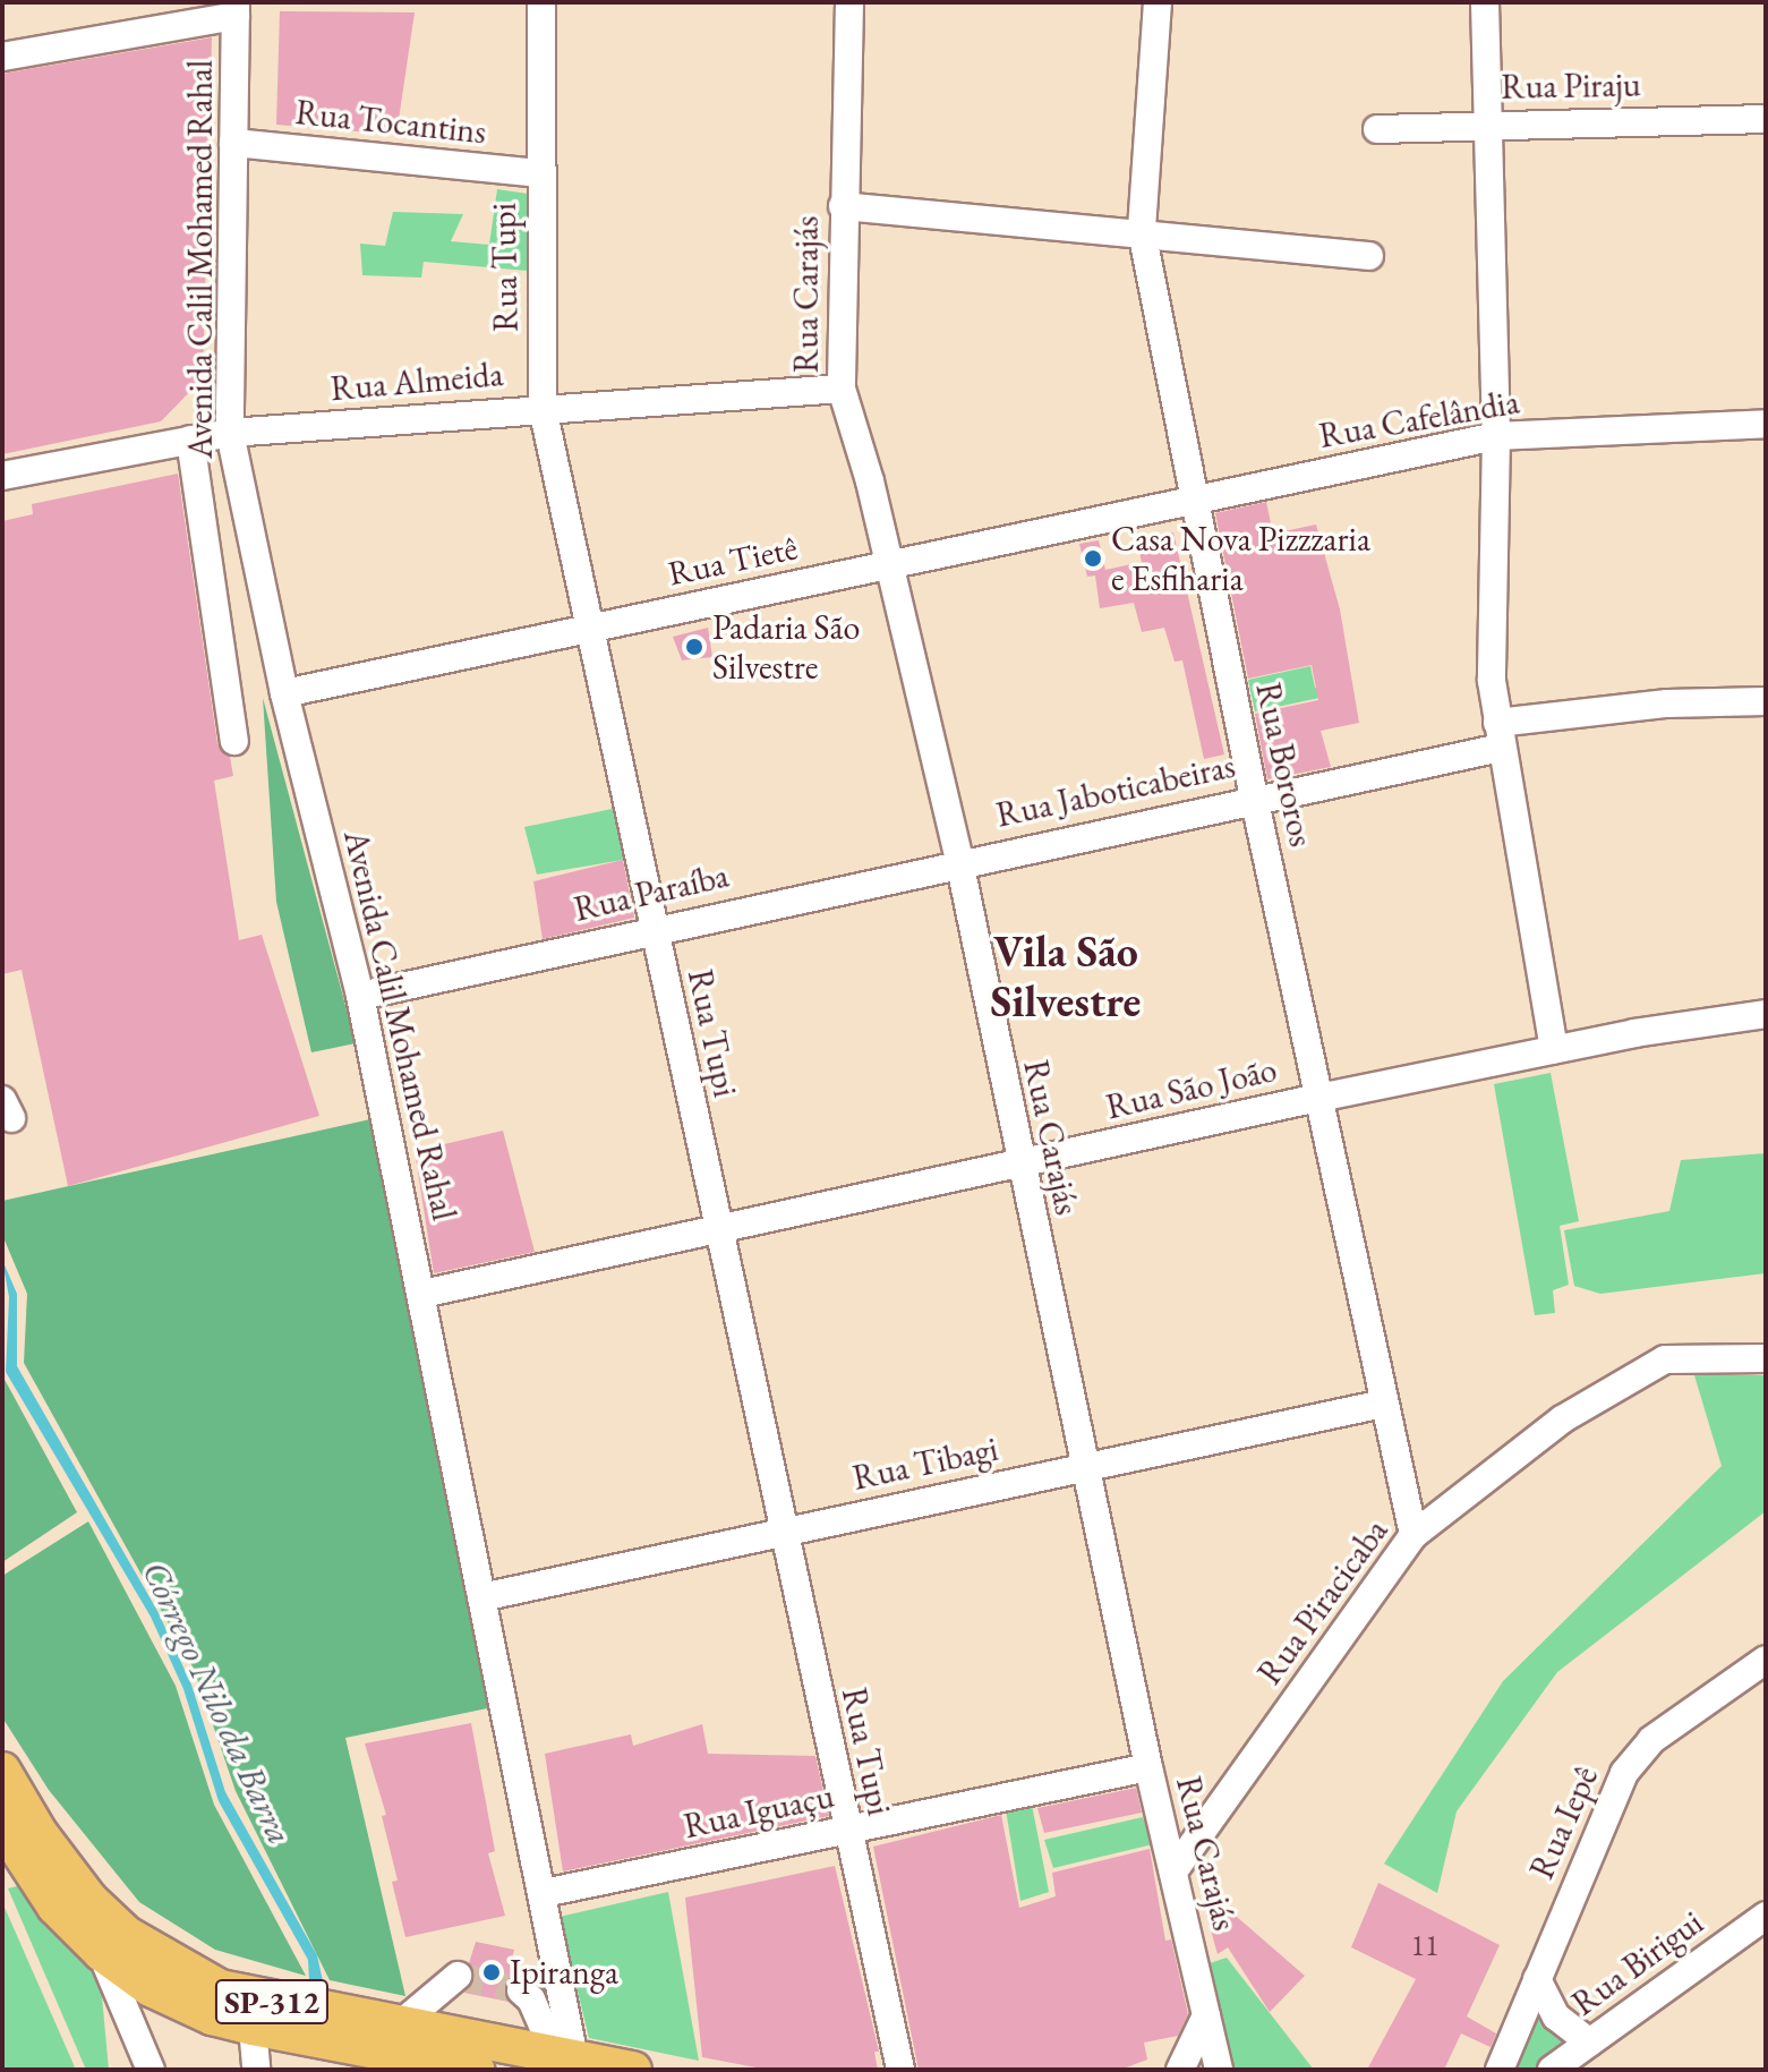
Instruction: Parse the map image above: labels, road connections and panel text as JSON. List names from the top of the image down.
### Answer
{
  "streets": {
    "main road": ["SP-312"],
    "street": [
      "Rua Piraju",
      "Rua Tocantins",
      "Avenida Calil Mohamed Rahal",
      "Rua Tupi",
      "Rua Carajás",
      "Rua Almeida",
      "Rua Cafelândia",
      "Rua Tietê",
      "Rua Bororos",
      "Rua Jaboticabeiras",
      "Rua Paraíba",
      "Rua São João",
      "Rua Tibagi",
      "Rua Piracicaba",
      "Rua Iguaçu",
      "Rua Iepê",
      "Rua Birigui"
    ]
  },
  "crossings": [
    ["Rua Tocantins", "Avenida Calil Mohamed Rahal"],
    ["Rua Tocantins", "Rua Tupi"],
    ["Avenida Calil Mohamed Rahal", "Rua Almeida"],
    ["Avenida Calil Mohamed Rahal", "Rua Tietê"],
    ["Avenida Calil Mohamed Rahal", "Rua Paraíba"],
    ["Avenida Calil Mohamed Rahal", "Rua São João"],
    ["Avenida Calil Mohamed Rahal", "Rua Tibagi"],
    ["Avenida Calil Mohamed Rahal", "Rua Iguaçu"],
    ["Avenida Calil Mohamed Rahal", "SP-312"],
    ["Rua Tupi", "Rua Almeida"],
    ["Rua Tupi", "Rua Tietê"],
    ["Rua Tupi", "Rua Paraíba"],
    ["Rua Tupi", "Rua São João"],
    ["Rua Tupi", "Rua Tibagi"],
    ["Rua Tupi", "Rua Iguaçu"],
    ["Rua Carajás", "Rua Almeida"],
    ["Rua Carajás", "Rua Tietê"],
    ["Rua Carajás", "Rua Jaboticabeiras"],
    ["Rua Carajás", "Rua Paraíba"],
    ["Rua Carajás", "Rua São João"],
    ["Rua Carajás", "Rua Tibagi"],
    ["Rua Carajás", "Rua Piracicaba"],
    ["Rua Carajás", "Rua Iguaçu"],
    ["Rua Cafelândia", "Rua Tietê"],
    ["Rua Cafelândia", "Rua Bororos"],
    ["Rua Tietê", "Rua Bororos"],
    ["Rua Bororos", "Rua Jaboticabeiras"],
    ["Rua Bororos", "Rua São João"],
    ["Rua Bororos", "Rua Tibagi"],
    ["Rua Bororos", "Rua Piracicaba"],
    ["Rua Jaboticabeiras", "Rua Paraíba"]
  ],
  "districts": ["Vila São Silvestre"],
  "water": ["Córrego Nilo da Barra"],
  "places": ["Casa Nova Pizzzaria e Esfiharia", "Padaria São Silvestre", "Ipiranga"],
  "house_numbers": ["11"]
}
